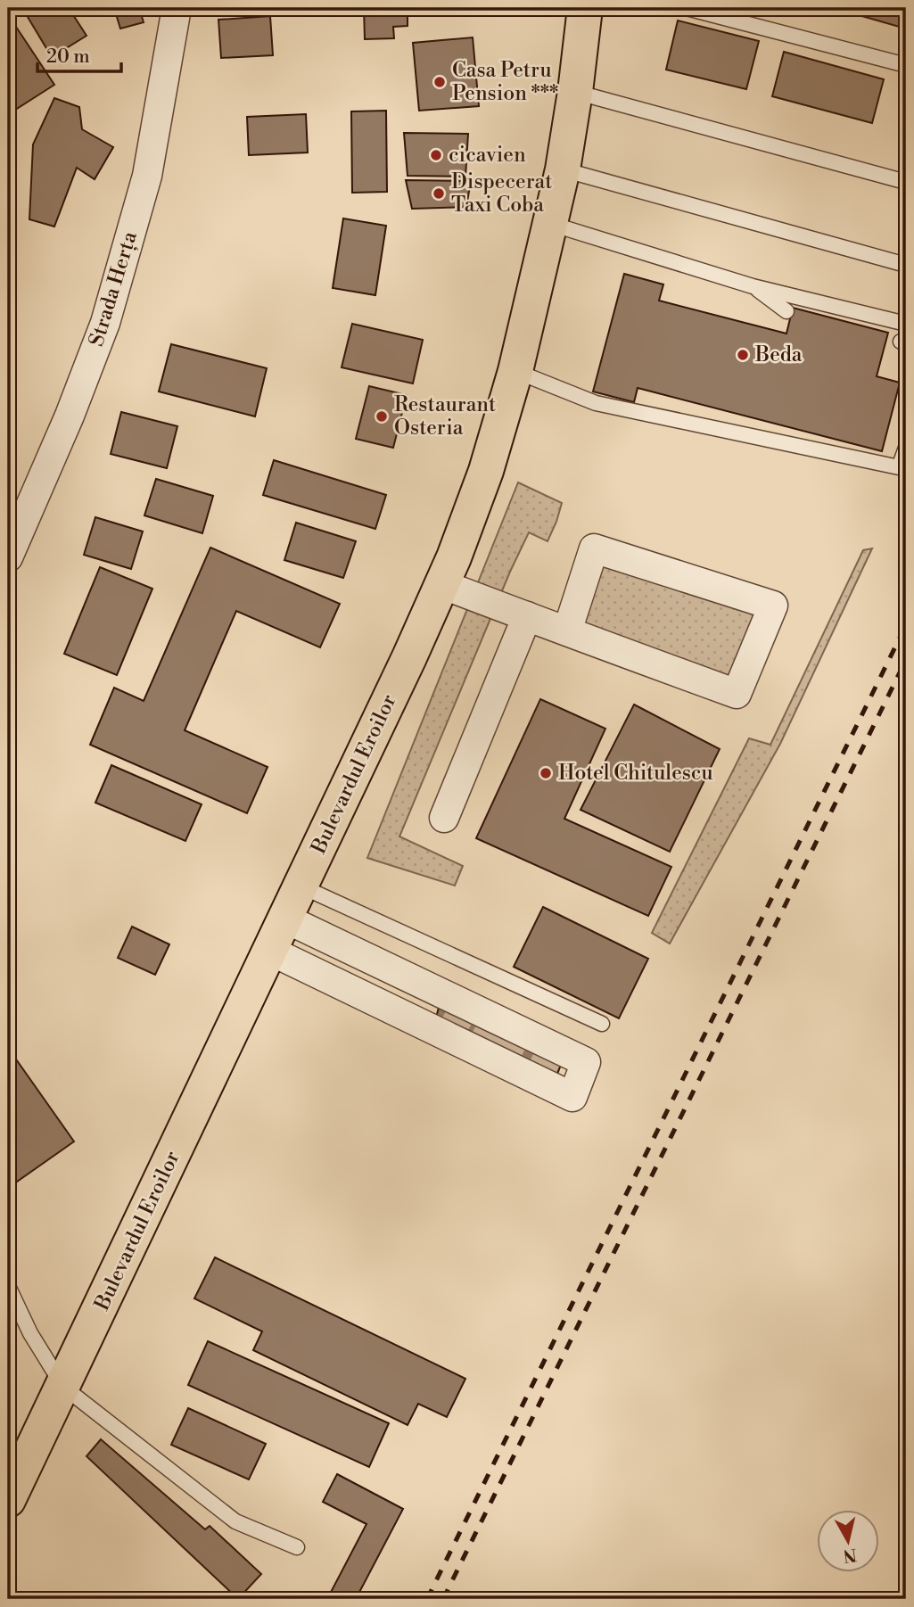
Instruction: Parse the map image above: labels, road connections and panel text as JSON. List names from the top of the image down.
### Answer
{
  "streets": {
    "main road": ["Bulevardul Eroilor"],
    "street": ["Strada Herța"]
  },
  "places": [
    "Casa Petru Pension ***",
    "cicavien",
    "Dispecerat Taxi Coba",
    "Beda",
    "Restaurant Osteria",
    "Hotel Chitulescu"
  ],
  "scale_bar": "20 m",
  "north": "bottom"
}
